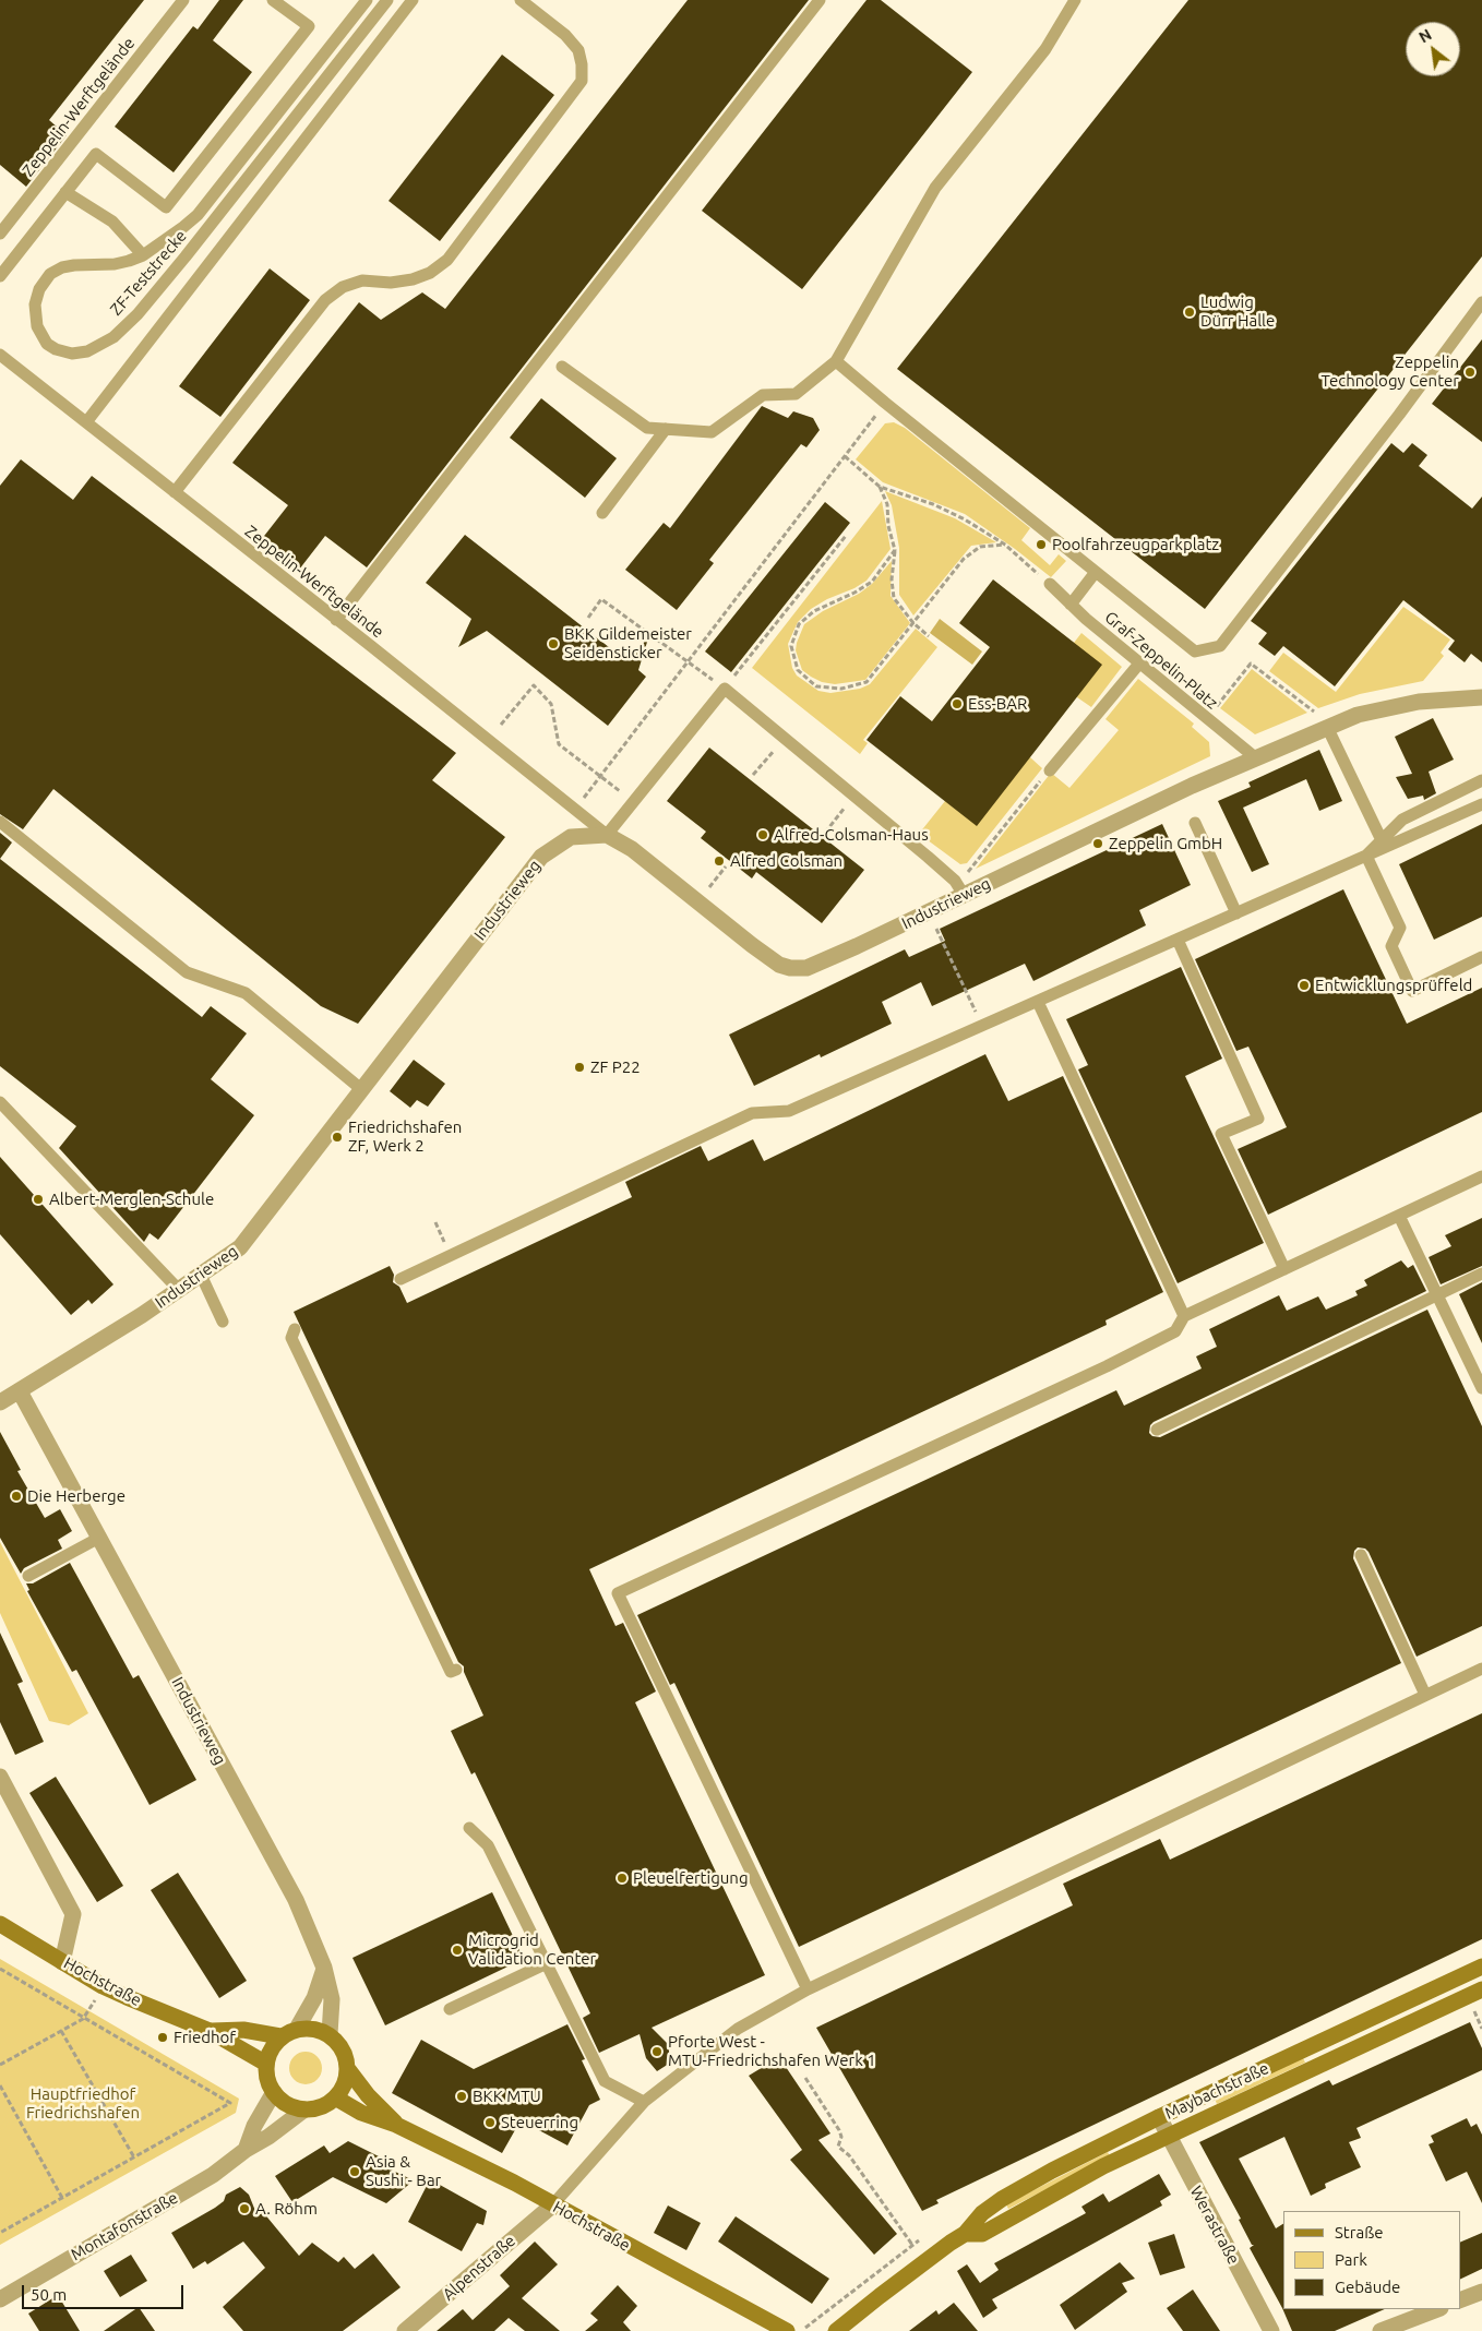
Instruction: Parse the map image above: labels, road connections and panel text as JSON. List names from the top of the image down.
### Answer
{
  "streets": {
    "main road": ["Hochstraße", "Maybachstraße"],
    "street": [
      "Industrieweg",
      "Werastraße",
      "Montafonstraße",
      "Alpenstraße"
    ],
    "lane": ["Zeppelin-Werftgelände", "ZF-Teststrecke", "Graf-Zeppelin-Platz"]
  },
  "crossings": [
    ["Zeppelin-Werftgelände", "Industrieweg"],
    ["Graf-Zeppelin-Platz", "Industrieweg"],
    ["Industrieweg", "Hochstraße"],
    ["Industrieweg", "Montafonstraße"],
    ["Hochstraße", "Montafonstraße"],
    ["Hochstraße", "Alpenstraße"],
    ["Maybachstraße", "Werastraße"]
  ],
  "parks": ["Hauptfriedhof Friedrichshafen"],
  "places": [
    "Ludwig Dürr Halle",
    "Zeppelin Technology Center",
    "Poolfahrzeugparkplatz",
    "BKK Gildemeister Seidensticker",
    "Ess-BAR",
    "Alfred-Colsman-Haus",
    "Zeppelin GmbH",
    "Alfred Colsman",
    "Entwicklungsprüffeld",
    "ZF P22",
    "Friedrichshafen ZF, Werk 2",
    "Albert-Merglen-Schule",
    "Die Herberge",
    "Pleuelfertigung",
    "Microgrid Validation Center",
    "Friedhof",
    "Pforte West - MTU-Friedrichshafen Werk 1",
    "BKK MTU",
    "Steuerring",
    "Asia & Sushi - Bar",
    "A. Röhm"
  ],
  "legend": ["Straße", "Park", "Gebäude"],
  "scale_bar": "50 m",
  "north": "top left"
}
